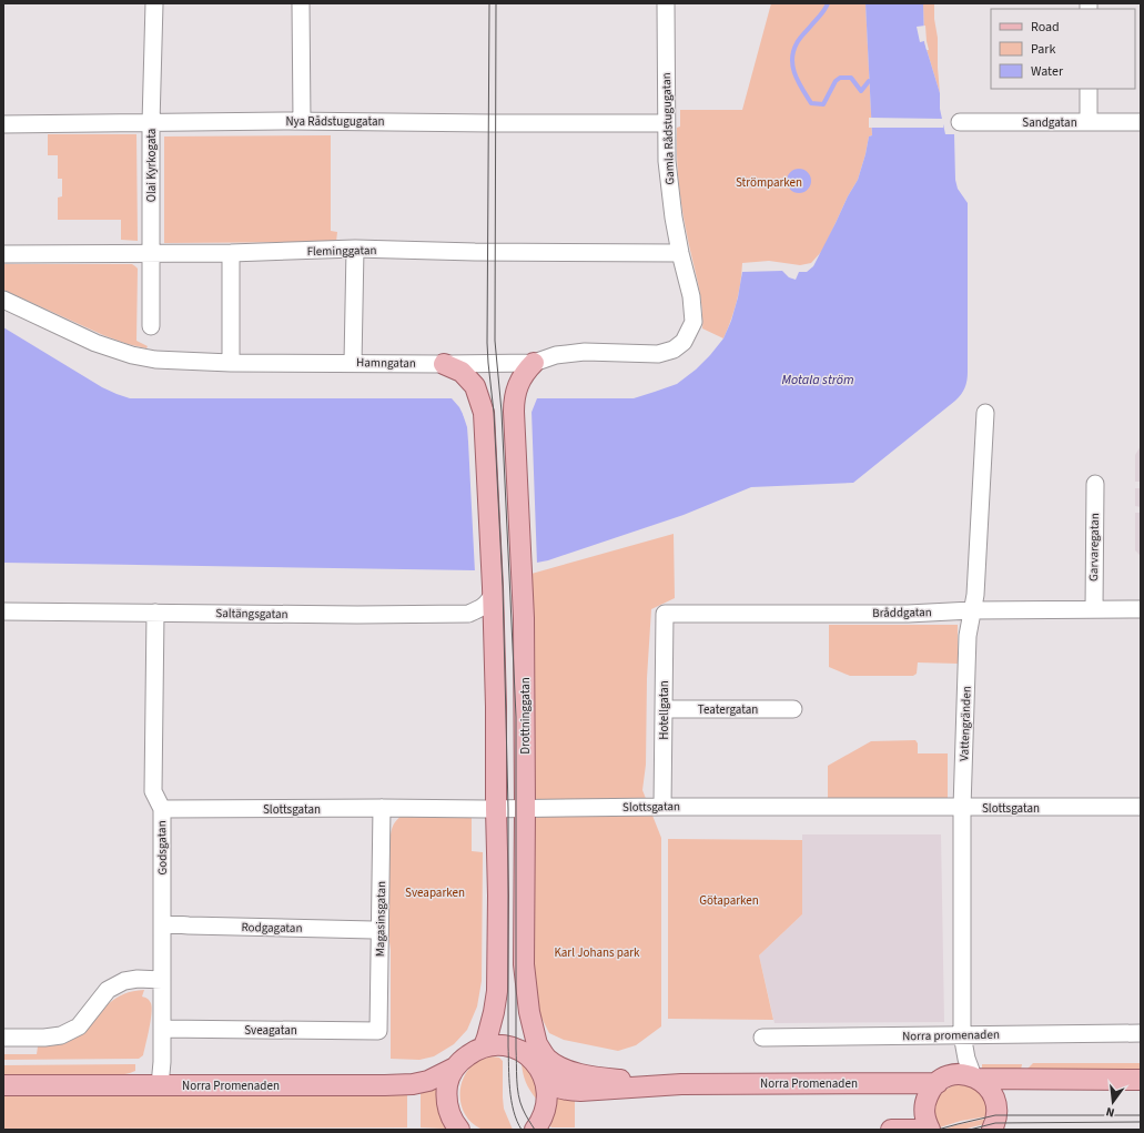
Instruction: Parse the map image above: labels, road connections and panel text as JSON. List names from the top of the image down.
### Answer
{
  "streets": {
    "main road": ["Drottninggatan", "Norra Promenaden"],
    "street": [
      "Nya Rådstugugatan",
      "Sandgatan",
      "Gamla Rådstugugatan",
      "Olai Kyrkogata",
      "Fleminggatan",
      "Hamngatan",
      "Garvaregatan",
      "Bråddgatan",
      "Saltängsgatan",
      "Teatergatan",
      "Hotellgatan",
      "Vattengränden",
      "Slottsgatan",
      "Godsgatan",
      "Magasinsgatan",
      "Rodgagatan",
      "Sveagatan",
      "Norra promenaden"
    ]
  },
  "crossings": [
    ["Nya Rådstugugatan", "Gamla Rådstugugatan"],
    ["Nya Rådstugugatan", "Olai Kyrkogata"],
    ["Gamla Rådstugugatan", "Fleminggatan"],
    ["Gamla Rådstugugatan", "Hamngatan"],
    ["Olai Kyrkogata", "Fleminggatan"],
    ["Fleminggatan", "Hamngatan"],
    ["Hamngatan", "Drottninggatan"],
    ["Garvaregatan", "Bråddgatan"],
    ["Bråddgatan", "Hotellgatan"],
    ["Bråddgatan", "Vattengränden"],
    ["Saltängsgatan", "Godsgatan"],
    ["Teatergatan", "Hotellgatan"],
    ["Hotellgatan", "Slottsgatan"],
    ["Drottninggatan", "Slottsgatan"],
    ["Drottninggatan", "Norra Promenaden"],
    ["Vattengränden", "Slottsgatan"],
    ["Vattengränden", "Norra promenaden"],
    ["Vattengränden", "Norra Promenaden"],
    ["Slottsgatan", "Godsgatan"],
    ["Slottsgatan", "Magasinsgatan"],
    ["Godsgatan", "Rodgagatan"],
    ["Godsgatan", "Sveagatan"],
    ["Godsgatan", "Norra Promenaden"],
    ["Magasinsgatan", "Rodgagatan"],
    ["Magasinsgatan", "Sveagatan"]
  ],
  "water": ["Motala ström"],
  "parks": [
    "Strömparken",
    "Sveaparken",
    "Götaparken",
    "Karl Johans park"
  ],
  "legend": ["Road", "Park", "Water"],
  "north": "bottom"
}
